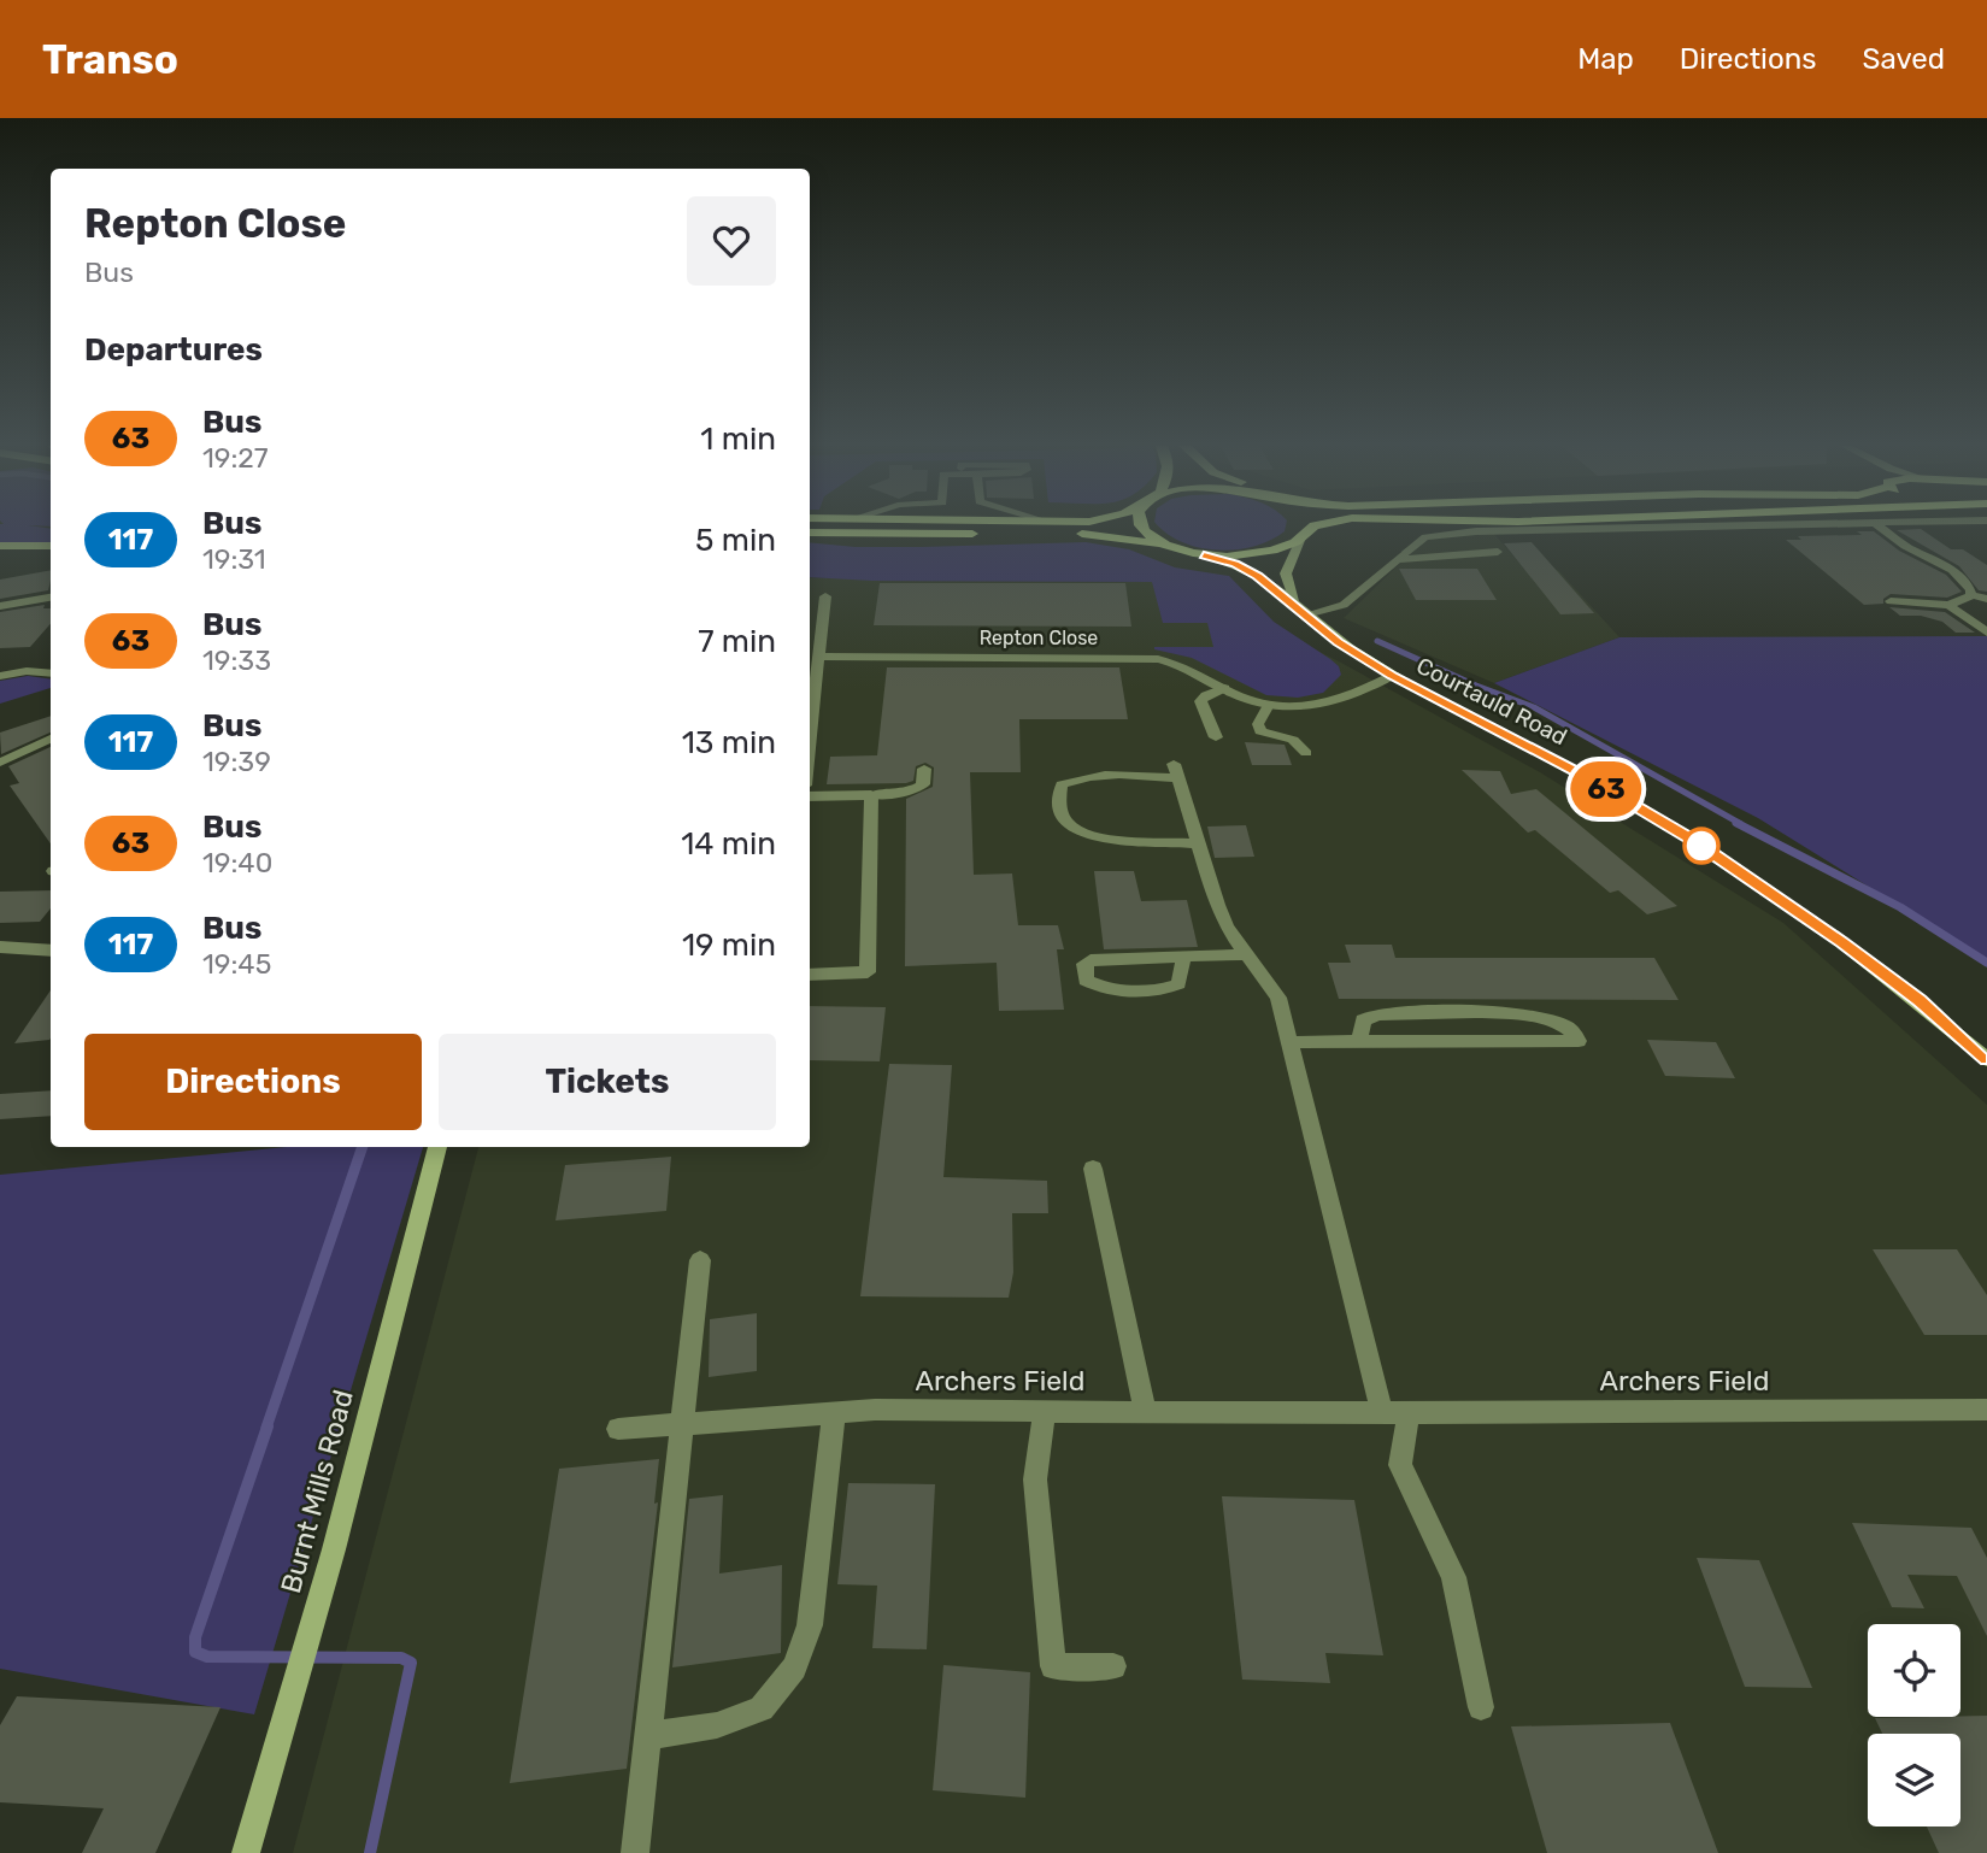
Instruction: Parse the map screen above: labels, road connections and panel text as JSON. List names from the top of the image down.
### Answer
{
  "streets": {
    "street": [
      "Repton Close",
      "Courtauld Road",
      "Archers Field",
      "Burnt Mills Road"
    ]
  },
  "crossings": [
    ["Repton Close", "Courtauld Road"]
  ],
  "lines": ["bus line 63"],
  "page": {
    "header": "Transo",
    "nav": ["Map", "Directions", "Saved"],
    "on_map": "63",
    "heading": [
      ["Repton Close", "Bus"],
      "Departures"
    ],
    "list": [
      {
        "mark": "63",
        "name": "Bus",
        "note": "19:27",
        "value": "1 min"
      },
      {
        "mark": "117",
        "name": "Bus",
        "note": "19:31",
        "value": "5 min"
      },
      {
        "mark": "63",
        "name": "Bus",
        "note": "19:33",
        "value": "7 min"
      },
      {
        "mark": "117",
        "name": "Bus",
        "note": "19:39",
        "value": "13 min"
      },
      {
        "mark": "63",
        "name": "Bus",
        "note": "19:40",
        "value": "14 min"
      },
      {
        "mark": "117",
        "name": "Bus",
        "note": "19:45",
        "value": "19 min"
      }
    ],
    "buttons": ["Directions", "Tickets"]
  }
}
